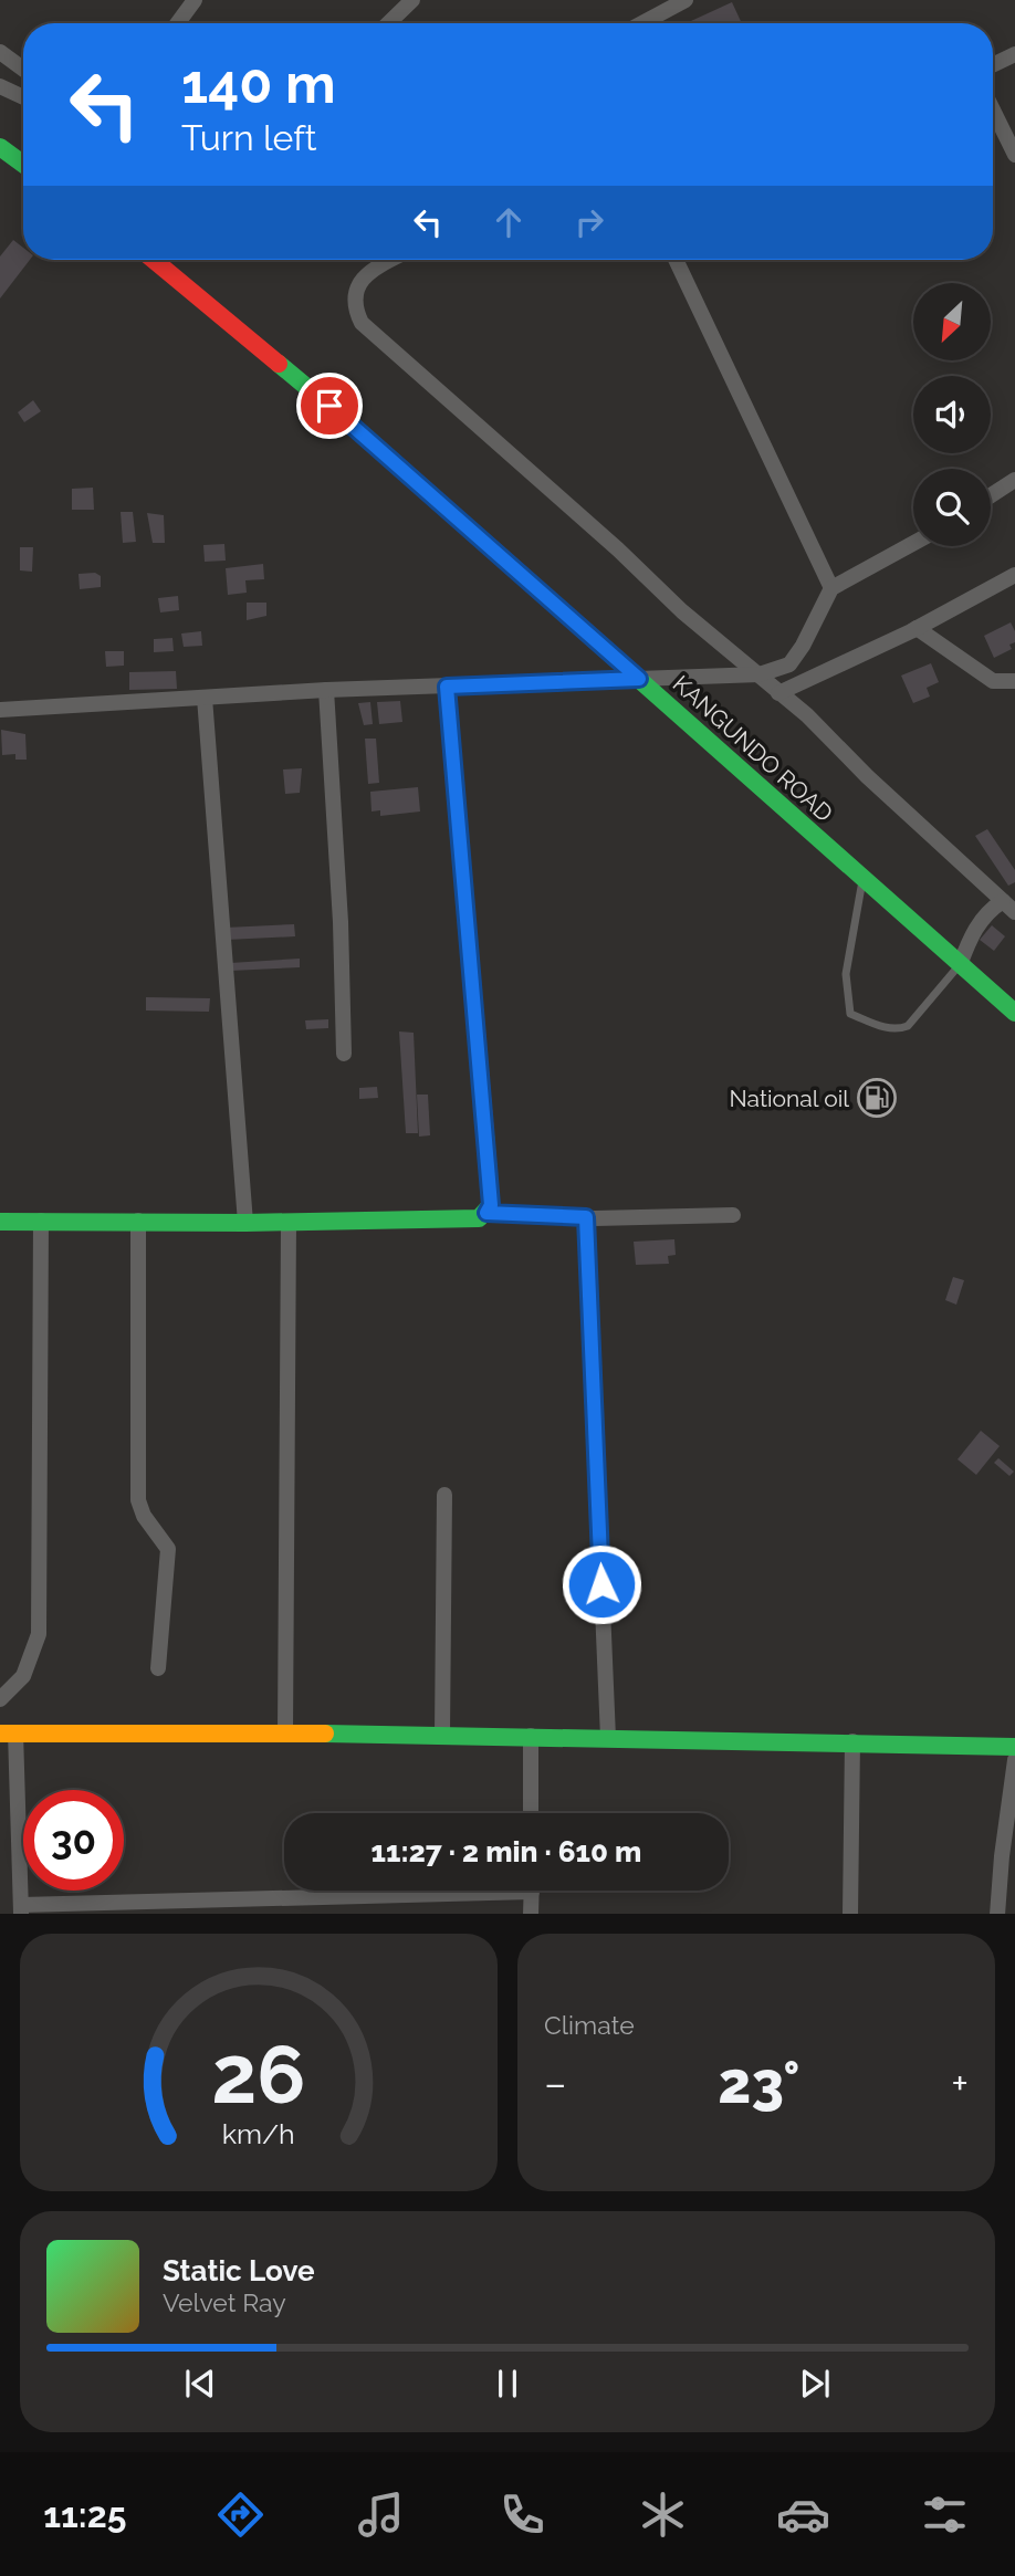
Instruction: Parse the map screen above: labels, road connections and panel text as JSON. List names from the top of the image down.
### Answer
{
  "streets": {
    "main road": ["KANGUNDO ROAD"]
  },
  "places": {
    "fuel station": ["National oil"]
  },
  "north": "bottom left",
  "page": {
    "turn": ["140 m", "Turn left"],
    "limit": "30",
    "trip": "11:27 · 2 min · 610 m",
    "tile": "Climate",
    "heat": ["−", "23°", "+"],
    "song": ["Static Love", "Velvet Ray"],
    "tabs": "11:25",
    "gauge": ["26", "km/h"]
  }
}
